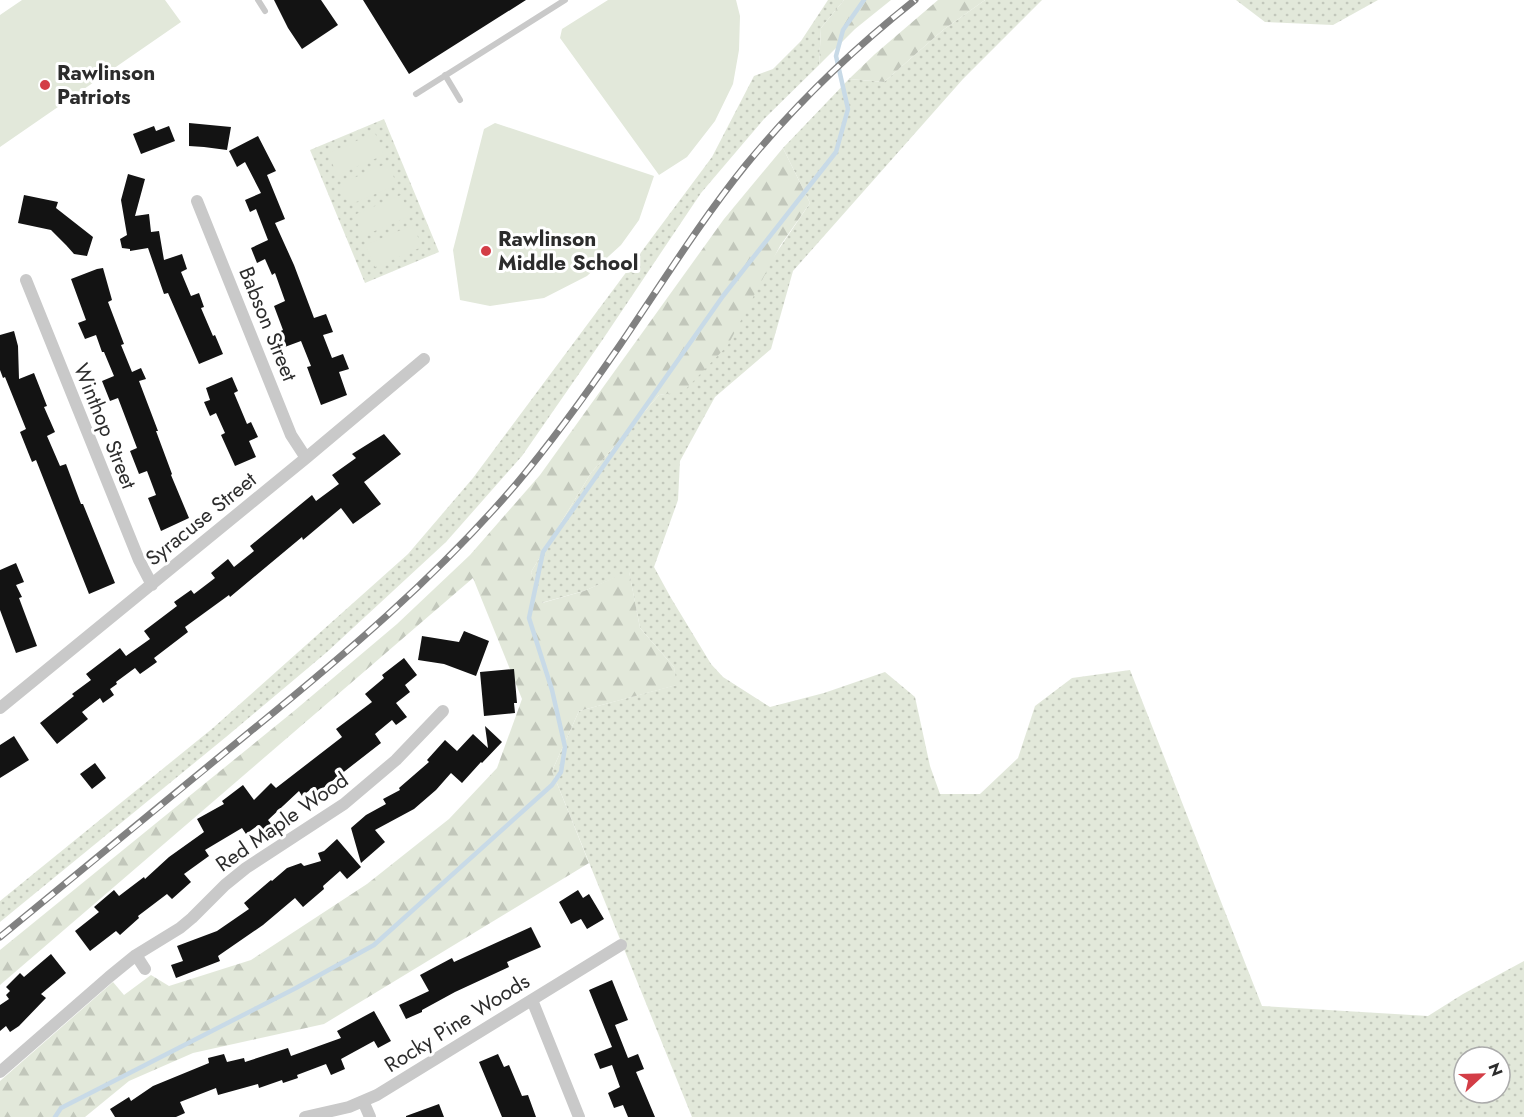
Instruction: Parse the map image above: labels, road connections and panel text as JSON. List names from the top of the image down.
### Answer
{
  "streets": {
    "street": [
      "Babson Street",
      "Winthop Street",
      "Syracuse Street",
      "Red Maple Wood",
      "Rocky Pine Woods"
    ]
  },
  "crossings": [
    ["Babson Street", "Syracuse Street"],
    ["Winthop Street", "Syracuse Street"]
  ],
  "places": ["Rawlinson Patriots", "Rawlinson Middle School"],
  "north": "right"
}
